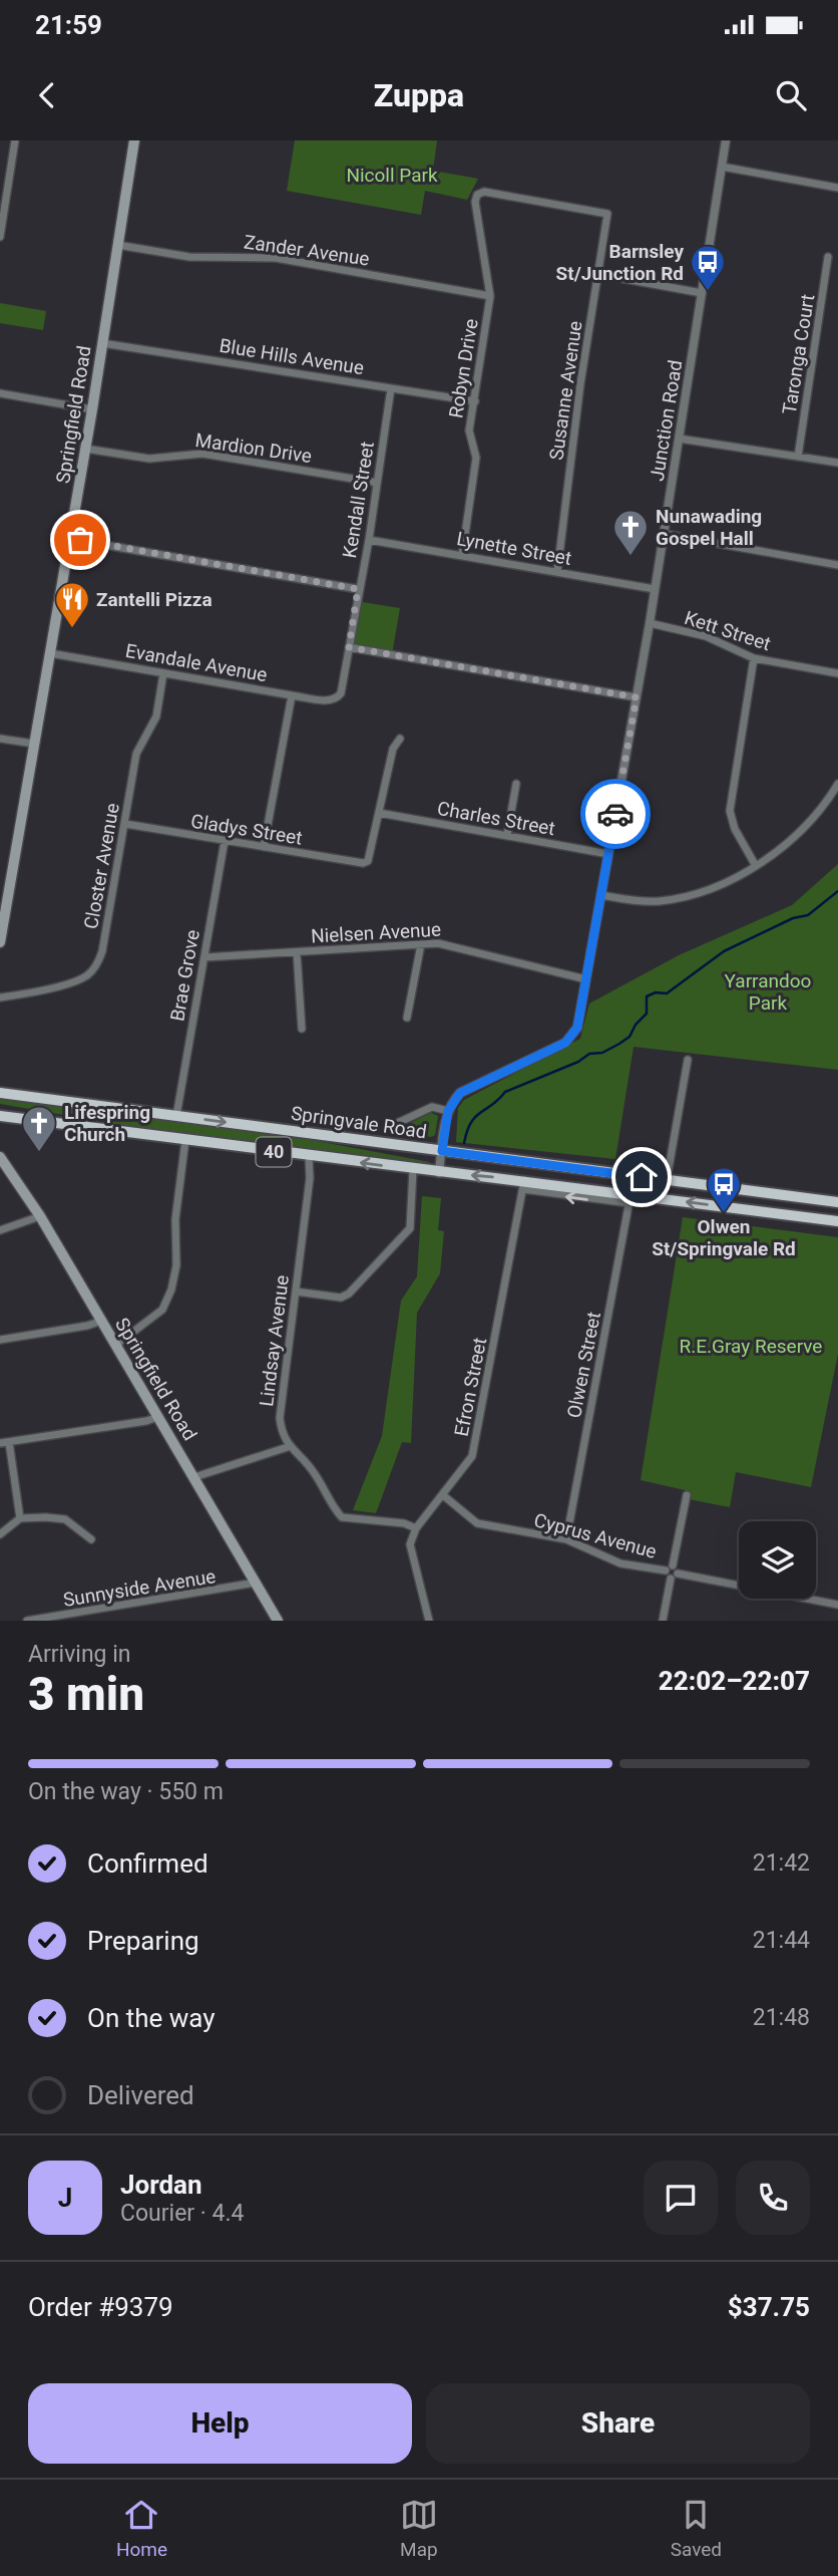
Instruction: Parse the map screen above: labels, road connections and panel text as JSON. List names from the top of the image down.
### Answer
{
  "streets": {
    "highway": ["Springvale Road", "40"],
    "main road": ["Springfield Road"],
    "street": [
      "Zander Avenue",
      "Taronga Court",
      "Blue Hills Avenue",
      "Robyn Drive",
      "Susanne Avenue",
      "Junction Road",
      "Mardion Drive",
      "Kendall Street",
      "Lynette Street",
      "Kett Street",
      "Evandale Avenue",
      "Charles Street",
      "Gladys Street",
      "Closter Avenue",
      "Nielsen Avenue",
      "Brae Grove",
      "Lindsay Avenue",
      "Olwen Street",
      "Efron Street",
      "Cyprus Avenue",
      "Sunnyside Avenue"
    ]
  },
  "crossings": [
    ["Zander Avenue", "Robyn Drive"],
    ["Zander Avenue", "Springfield Road"],
    ["Blue Hills Avenue", "Robyn Drive"],
    ["Blue Hills Avenue", "Springfield Road"],
    ["Blue Hills Avenue", "Kendall Street"],
    ["Robyn Drive", "Susanne Avenue"],
    ["Robyn Drive", "Lynette Street"],
    ["Susanne Avenue", "Lynette Street"],
    ["Springfield Road", "Mardion Drive"],
    ["Springfield Road", "Evandale Avenue"],
    ["Springfield Road", "Sunnyside Avenue"],
    ["Junction Road", "Lynette Street"],
    ["Junction Road", "Kett Street"],
    ["Junction Road", "Charles Street"],
    ["Junction Road", "Nielsen Avenue"],
    ["Mardion Drive", "Kendall Street"],
    ["Kendall Street", "Lynette Street"],
    ["Kendall Street", "Evandale Avenue"],
    ["Evandale Avenue", "Closter Avenue"],
    ["Charles Street", "Gladys Street"],
    ["Gladys Street", "Closter Avenue"],
    ["Gladys Street", "Brae Grove"],
    ["Nielsen Avenue", "Brae Grove"],
    ["Brae Grove", "Springvale Road"],
    ["Springvale Road", "Lindsay Avenue"],
    ["Springvale Road", "Olwen Street"],
    ["Springvale Road", "Efron Street"],
    ["Olwen Street", "Cyprus Avenue"],
    ["Efron Street", "Cyprus Avenue"]
  ],
  "parks": ["Nicoll Park", "Yarrandoo Park", "R.E.Gray Reserve"],
  "places": {
    "bus stop": ["Barnsley St/Junction Rd", "Olwen St/Springvale Rd"],
    "church": ["Nunawading Gospel Hall", "Lifespring Church"],
    "restaurant": ["Zantelli Pizza"]
  },
  "page": {
    "status": "21:59",
    "header": "Zuppa",
    "heading": ["3 min", "Arriving in", "22:02–22:07"],
    "panel": [
      "Jordan",
      "Courier · 4.4",
      "Order #9379",
      "$37.75"
    ],
    "bar": "On the way · 550 m",
    "list": [
      ["Confirmed", "21:42"],
      ["Preparing", "21:44"],
      ["On the way", "21:48"],
      "Delivered"
    ],
    "round": "J",
    "buttons": ["Help", "Share"],
    "tabs": ["Home", "Map", "Saved"]
  }
}
